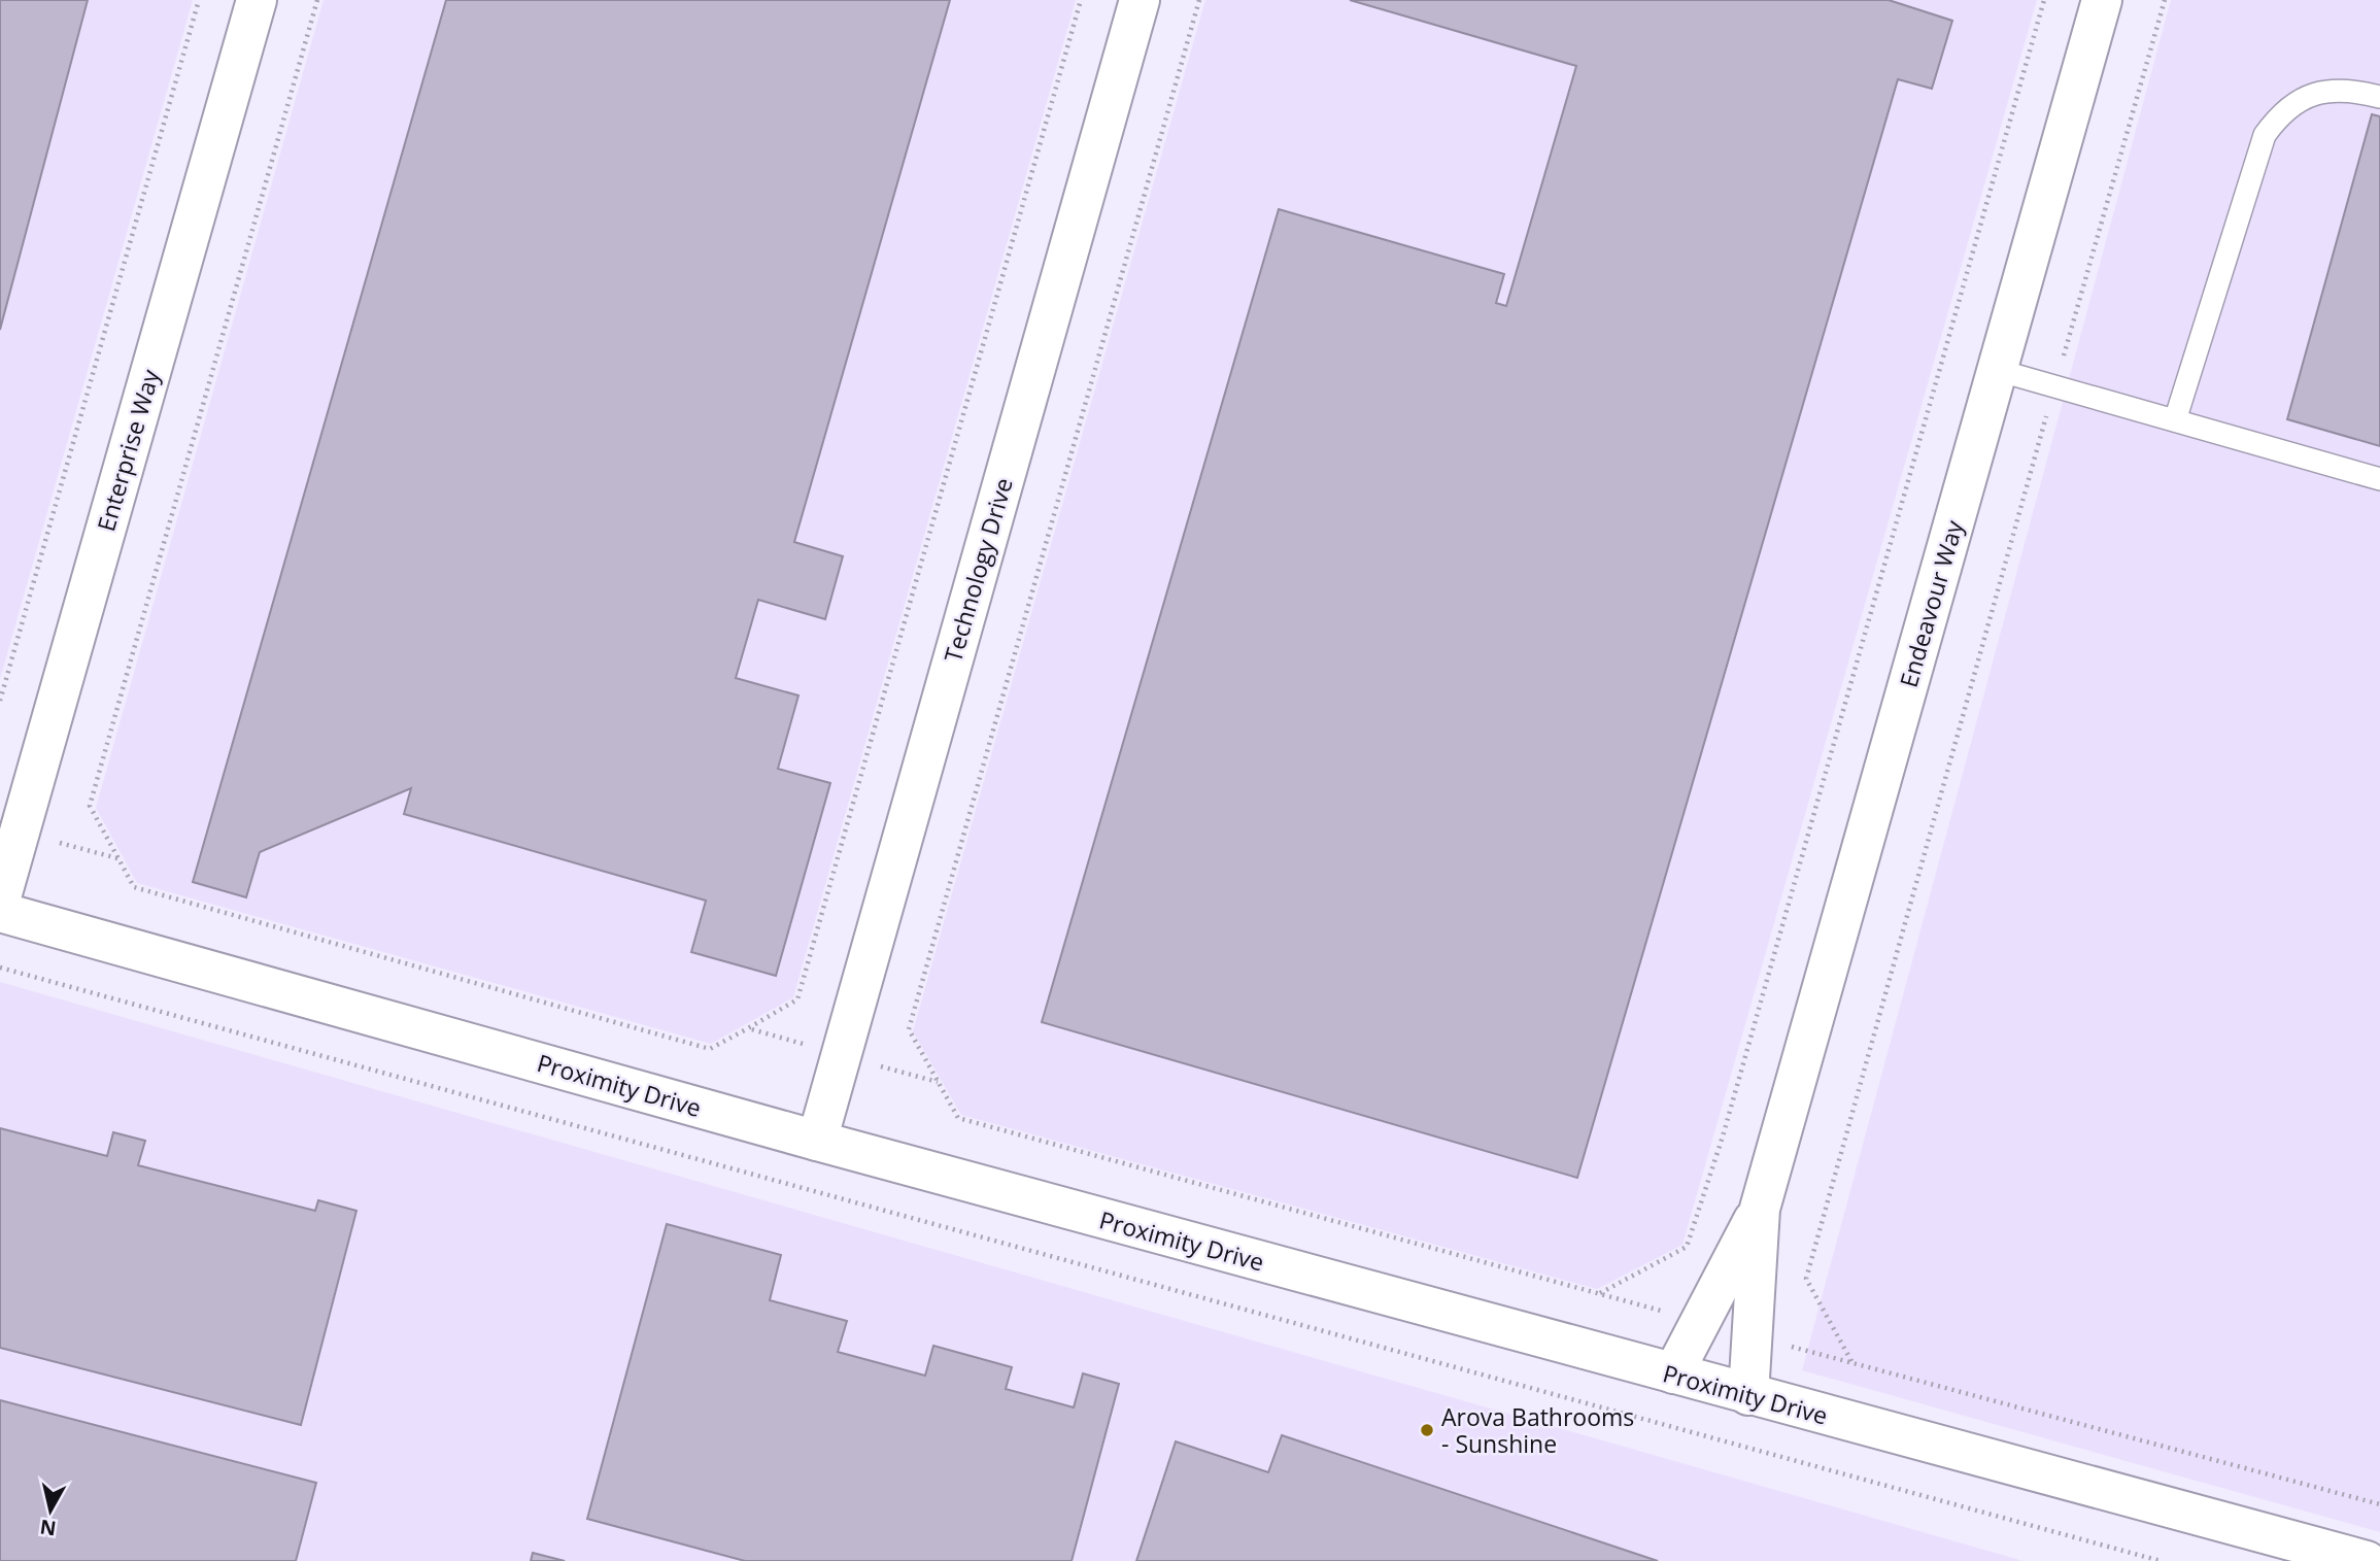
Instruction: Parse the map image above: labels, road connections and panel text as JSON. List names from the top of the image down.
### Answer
{
  "streets": {
    "street": [
      "Enterprise Way",
      "Technology Drive",
      "Endeavour Way",
      "Proximity Drive"
    ]
  },
  "crossings": [
    ["Technology Drive", "Proximity Drive"],
    ["Endeavour Way", "Proximity Drive"]
  ],
  "places": ["Arova Bathrooms - Sunshine"],
  "north": "bottom"
}
